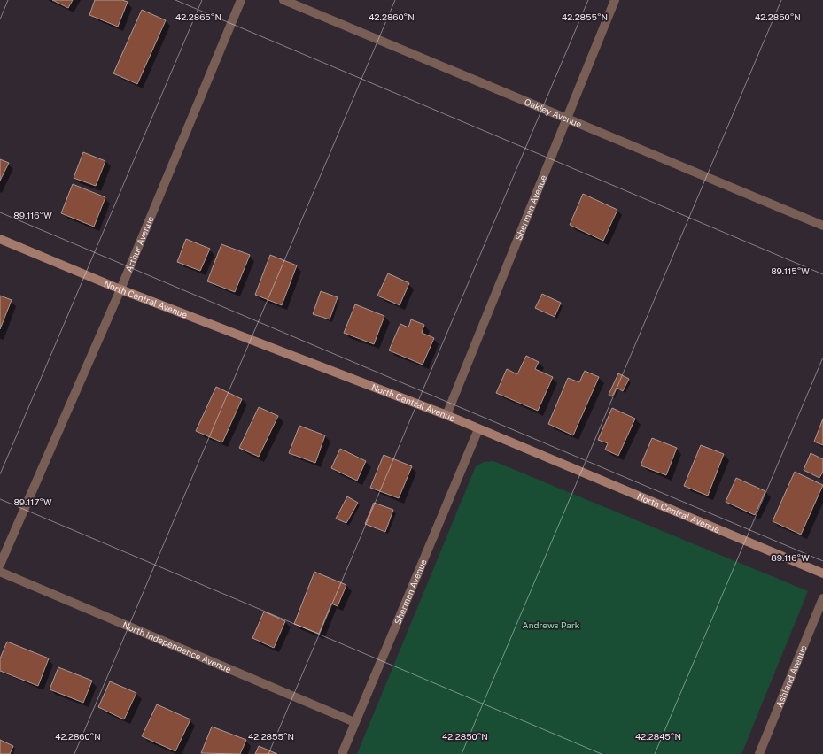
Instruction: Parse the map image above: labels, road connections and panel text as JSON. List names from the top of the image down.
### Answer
{
  "streets": {
    "main road": ["North Central Avenue"],
    "street": [
      "Oakley Avenue",
      "Sherman Avenue",
      "Arthur Avenue",
      "North Independence Avenue",
      "Ashland Avenue"
    ]
  },
  "crossings": [
    ["Oakley Avenue", "Sherman Avenue"],
    ["Sherman Avenue", "North Central Avenue"],
    ["Sherman Avenue", "North Independence Avenue"],
    ["Arthur Avenue", "North Central Avenue"]
  ],
  "parks": ["Andrews Park"],
  "coordinates": [
    "42.2865°N",
    "42.2860°N",
    "42.2855°N",
    "42.2850°N",
    "89.116°W",
    "89.115°W",
    "89.117°W",
    "42.2845°N"
  ]
}
